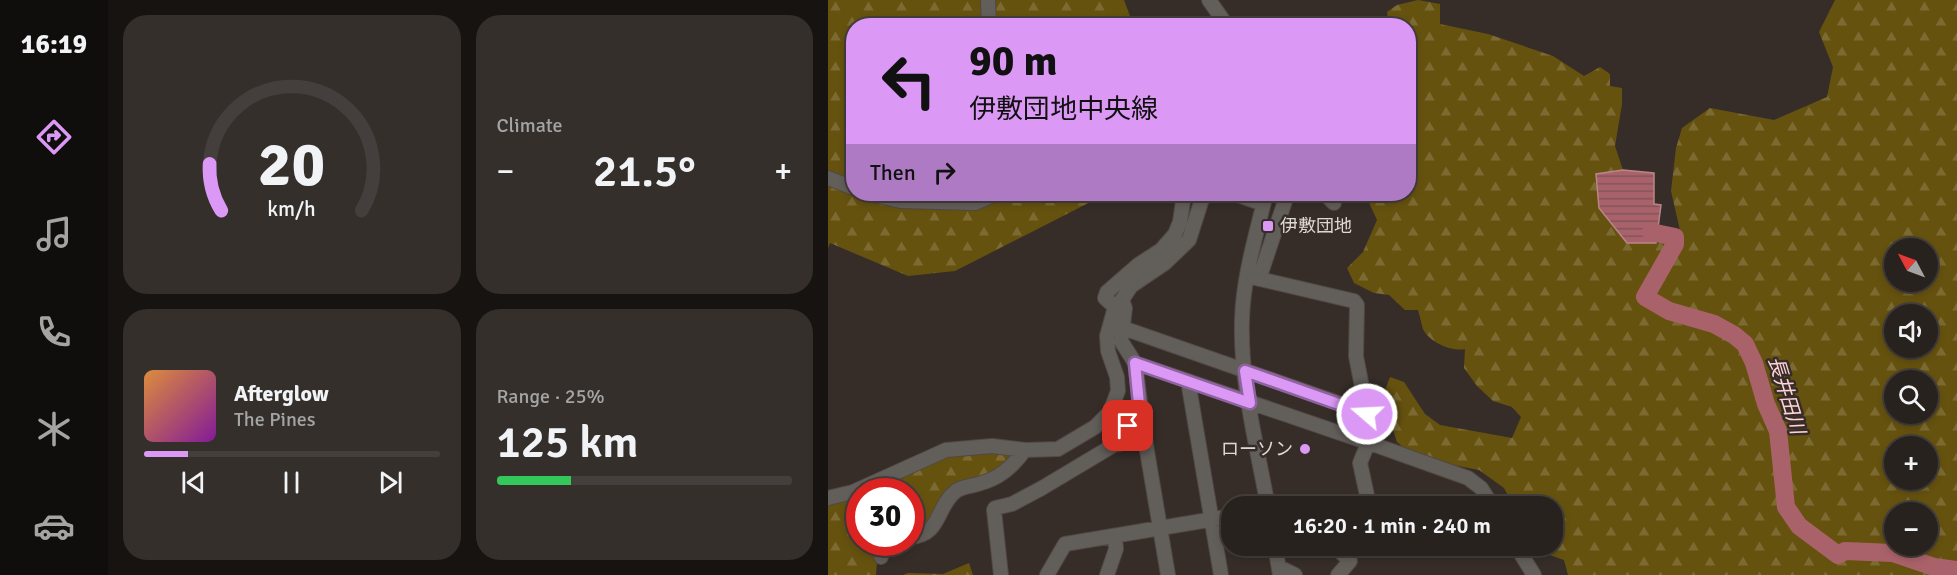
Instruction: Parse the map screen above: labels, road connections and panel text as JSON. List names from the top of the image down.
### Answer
{
  "water": ["長井田川"],
  "places": {
    "transit": ["伊敷団地"],
    "other": ["ローソン"]
  },
  "north": "top left",
  "page": {
    "tabs": "16:19",
    "tile": [
      "Climate",
      ["Range · 25%", "125 km"]
    ],
    "turn": ["90 m", "伊敷団地中央線"],
    "then": "Then",
    "heat": ["−", "21.5°", "+"],
    "map_buttons": ["+", "−"],
    "song": ["Afterglow", "The Pines"],
    "limit": "30",
    "trip": "16:20 · 1 min · 240 m",
    "gauge": ["20", "km/h"]
  }
}
